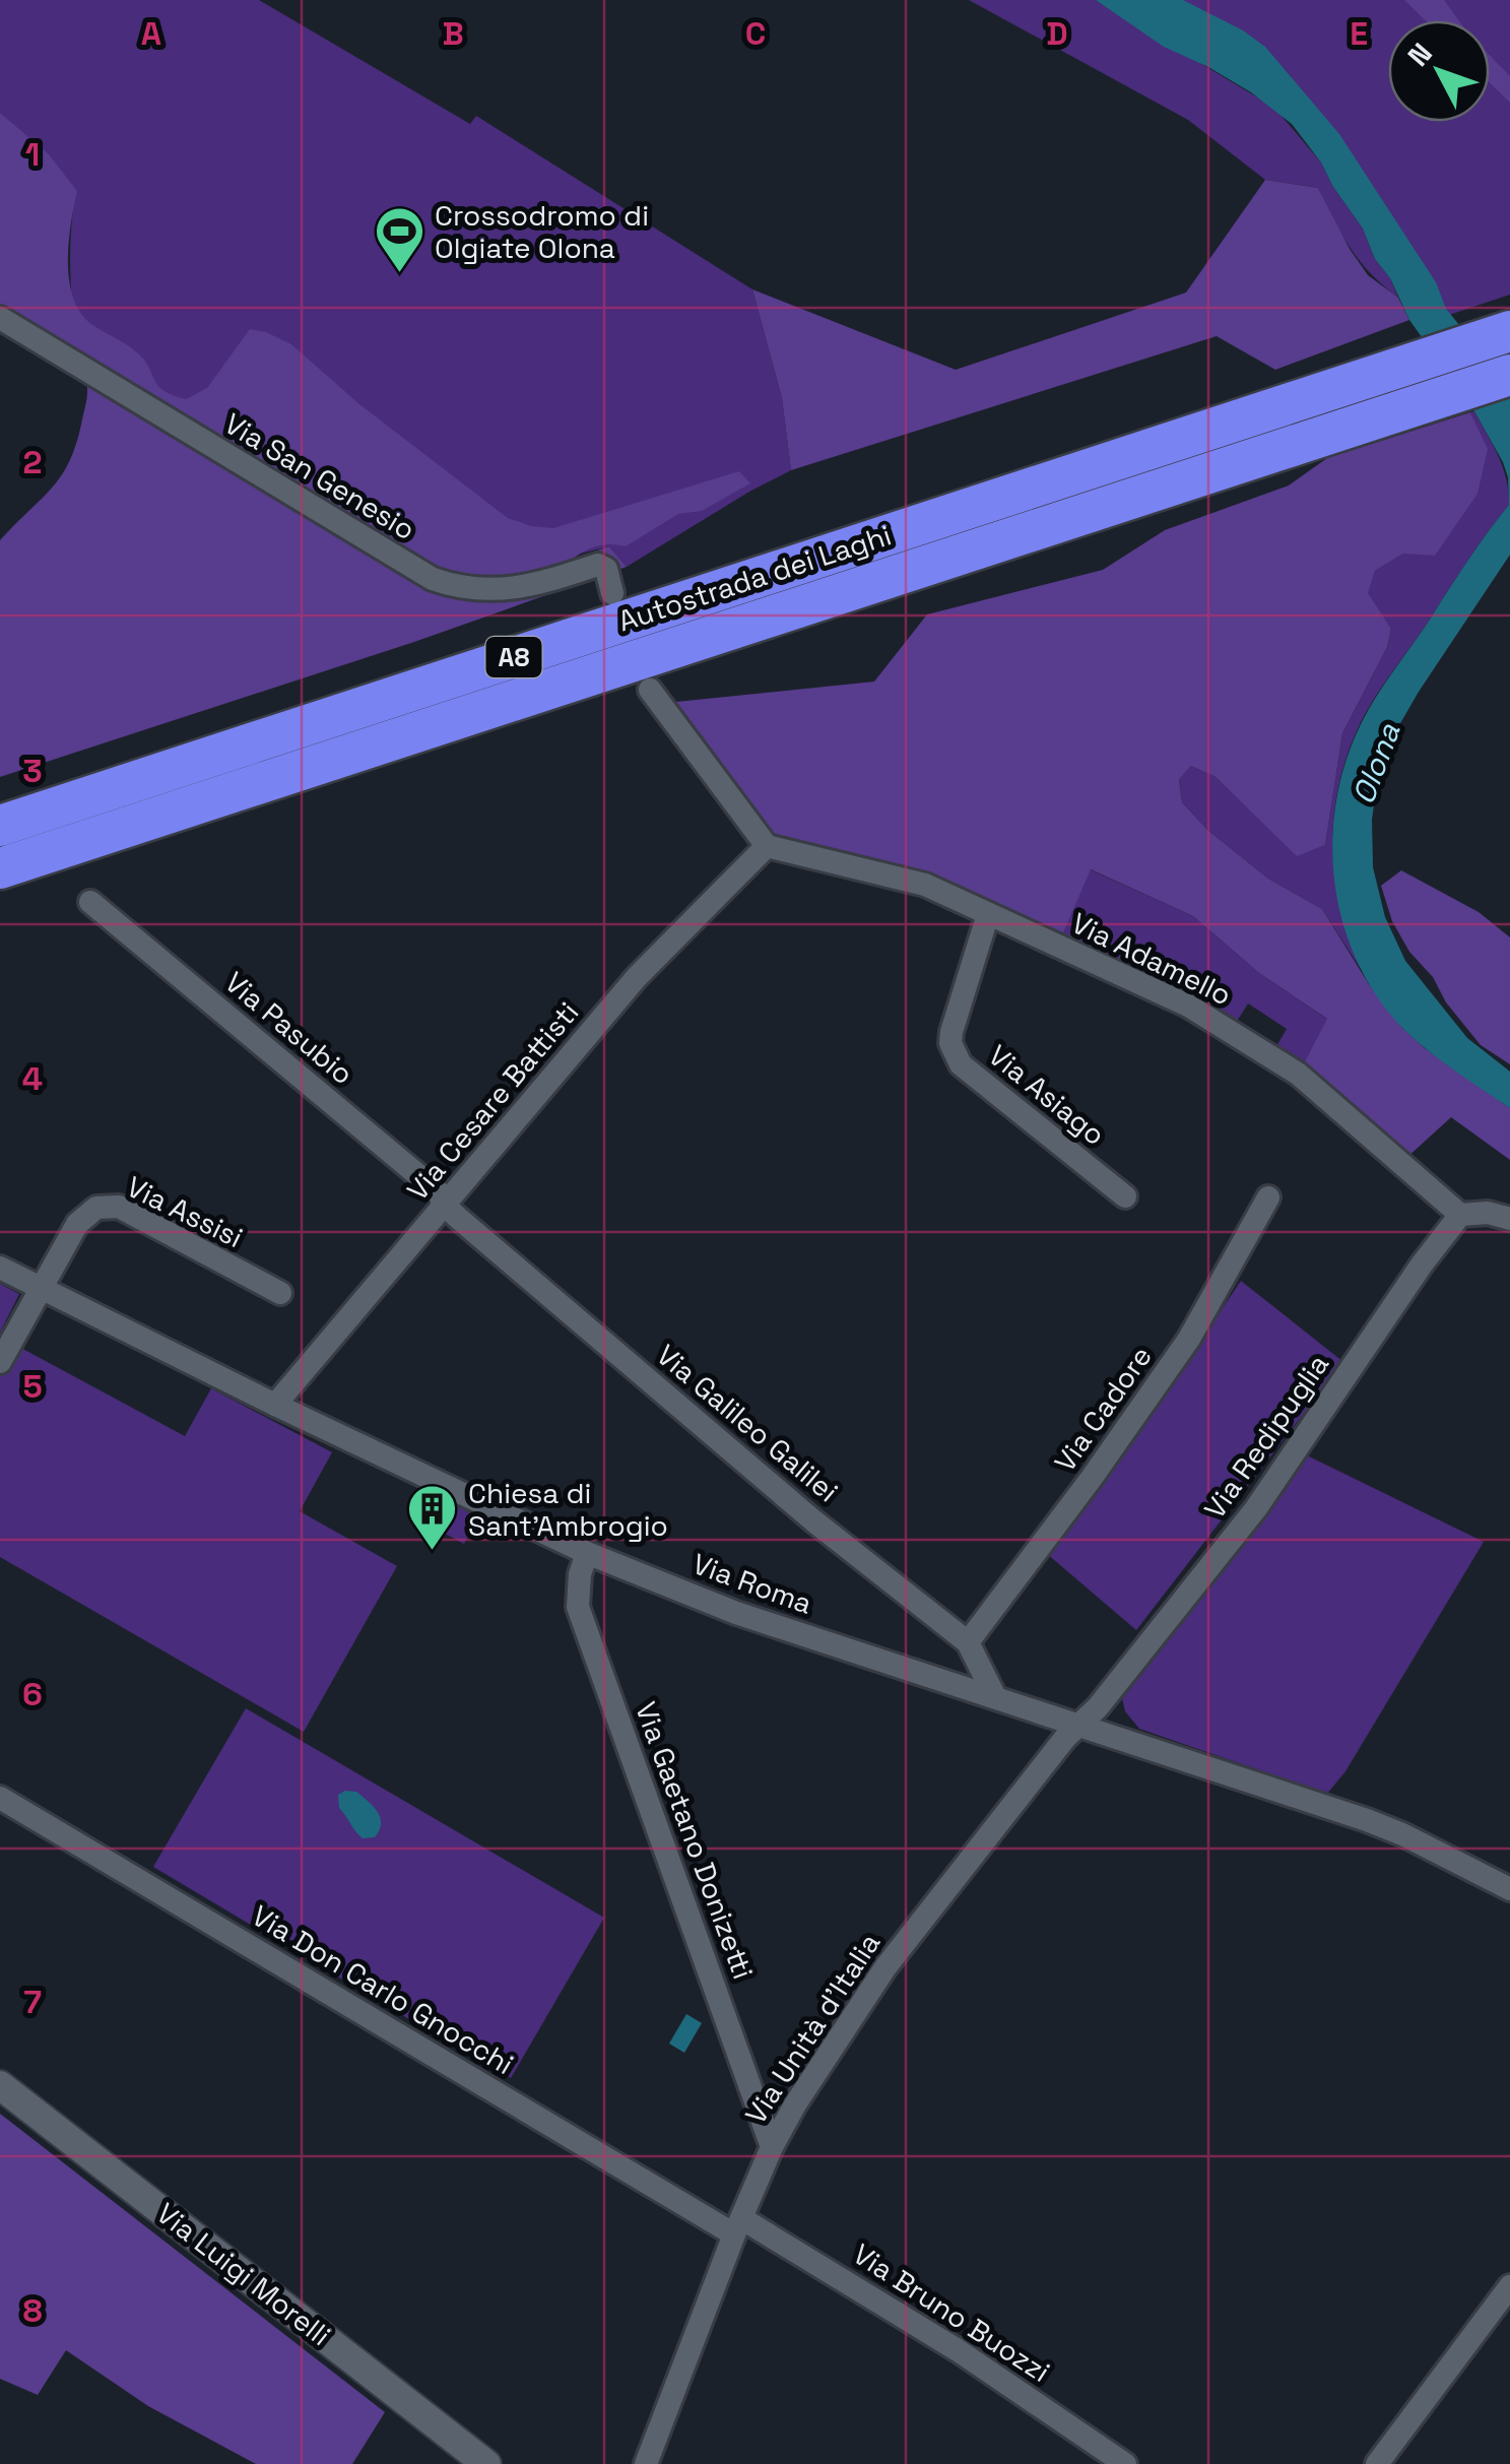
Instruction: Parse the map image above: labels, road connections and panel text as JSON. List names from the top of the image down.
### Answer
{
  "streets": {
    "highway": ["Autostrada dei Laghi", "A8"],
    "street": [
      "Via San Genesio",
      "Via Adamello",
      "Via Pasubio",
      "Via Asiago",
      "Via Cesare Battisti",
      "Via Assisi",
      "Via Cadore",
      "Via Galileo Galilei",
      "Via Redipuglia",
      "Via Roma",
      "Via Gaetano Donizetti",
      "Via Don Carlo Gnocchi",
      "Via Unità d'Italia",
      "Via Luigi Morelli",
      "Via Bruno Buozzi"
    ]
  },
  "crossings": [
    ["Via Adamello", "Via Asiago"],
    ["Via Adamello", "Via Cesare Battisti"],
    ["Via Adamello", "Via Redipuglia"],
    ["Via Pasubio", "Via Cesare Battisti"],
    ["Via Pasubio", "Via Galileo Galilei"],
    ["Via Cesare Battisti", "Via Galileo Galilei"],
    ["Via Cesare Battisti", "Via Roma"],
    ["Via Assisi", "Via Roma"],
    ["Via Cadore", "Via Galileo Galilei"],
    ["Via Galileo Galilei", "Via Roma"],
    ["Via Redipuglia", "Via Roma"],
    ["Via Redipuglia", "Via Unità d'Italia"],
    ["Via Roma", "Via Gaetano Donizetti"],
    ["Via Roma", "Via Unità d'Italia"],
    ["Via Gaetano Donizetti", "Via Unità d'Italia"],
    ["Via Don Carlo Gnocchi", "Via Unità d'Italia"],
    ["Via Don Carlo Gnocchi", "Via Bruno Buozzi"],
    ["Via Unità d'Italia", "Via Bruno Buozzi"]
  ],
  "water": ["Olona"],
  "places": {
    "sports": ["Crossodromo di Olgiate Olona"],
    "building": ["Chiesa di Sant'Ambrogio"]
  },
  "north": "top left",
  "grid": {
    "columns": [
      "A",
      "B",
      "C",
      "D",
      "E"
    ],
    "rows": [
      "1",
      "2",
      "3",
      "4",
      "5",
      "6",
      "7",
      "8"
    ]
  }
}
